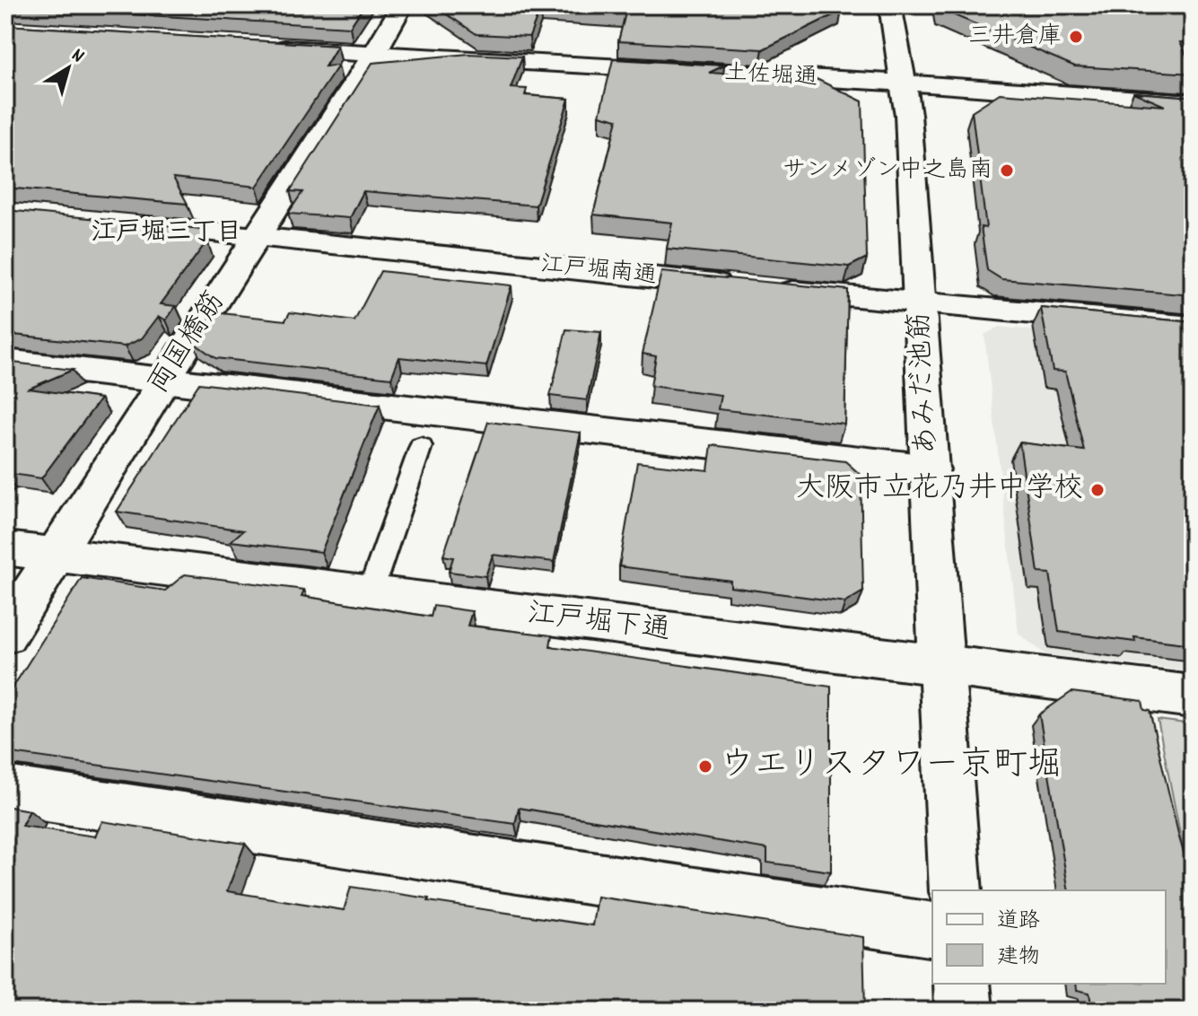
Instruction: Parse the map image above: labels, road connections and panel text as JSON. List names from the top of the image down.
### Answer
{
  "streets": {
    "street": [
      "土佐堀通",
      "江戸堀南通",
      "両国橋筋",
      "あみだ池筋",
      "江戸堀下通"
    ]
  },
  "crossings": [
    ["土佐堀通", "両国橋筋"],
    ["土佐堀通", "あみだ池筋"],
    ["江戸堀南通", "両国橋筋"],
    ["江戸堀南通", "あみだ池筋"],
    ["両国橋筋", "江戸堀下通"],
    ["あみだ池筋", "江戸堀下通"]
  ],
  "districts": ["江戸堀三丁目"],
  "places": [
    "三井倉庫",
    "サンメゾン中之島南",
    "大阪市立花乃井中学校",
    "ウエリスタワー京町堀"
  ],
  "legend": ["道路", "建物"],
  "north": "top right"
}
